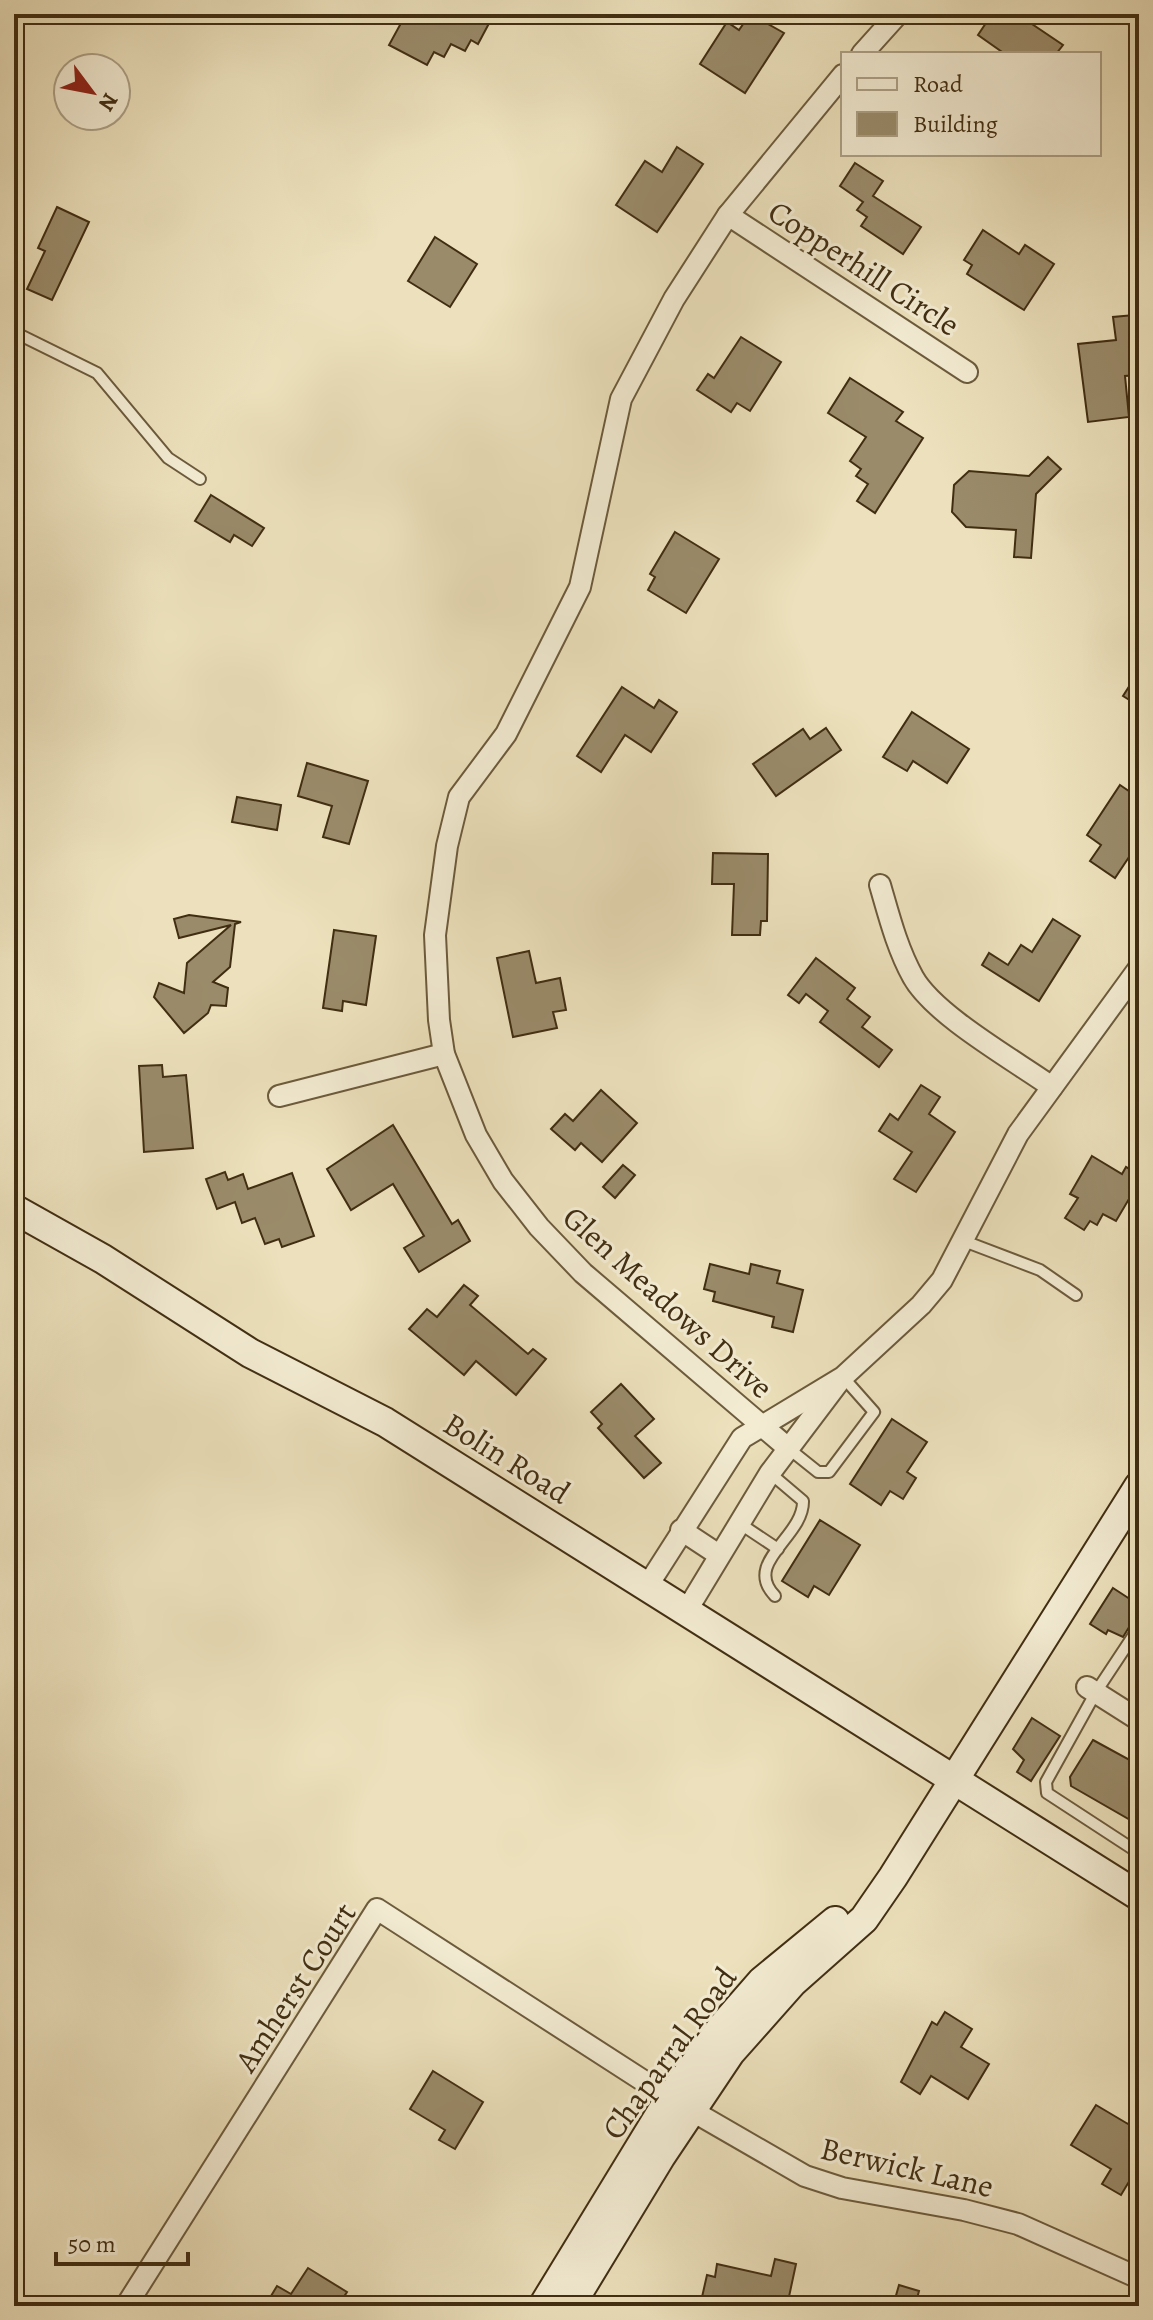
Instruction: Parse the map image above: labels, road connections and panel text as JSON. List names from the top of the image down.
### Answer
{
  "streets": {
    "main road": ["Bolin Road", "Chaparral Road"],
    "street": [
      "Copperhill Circle",
      "Glen Meadows Drive",
      "Amherst Court",
      "Berwick Lane"
    ]
  },
  "crossings": [
    ["Copperhill Circle", "Glen Meadows Drive"],
    ["Bolin Road", "Chaparral Road"],
    ["Amherst Court", "Chaparral Road"],
    ["Amherst Court", "Berwick Lane"],
    ["Chaparral Road", "Berwick Lane"]
  ],
  "legend": ["Road", "Building"],
  "scale_bar": "50 m",
  "north": "bottom right"
}
